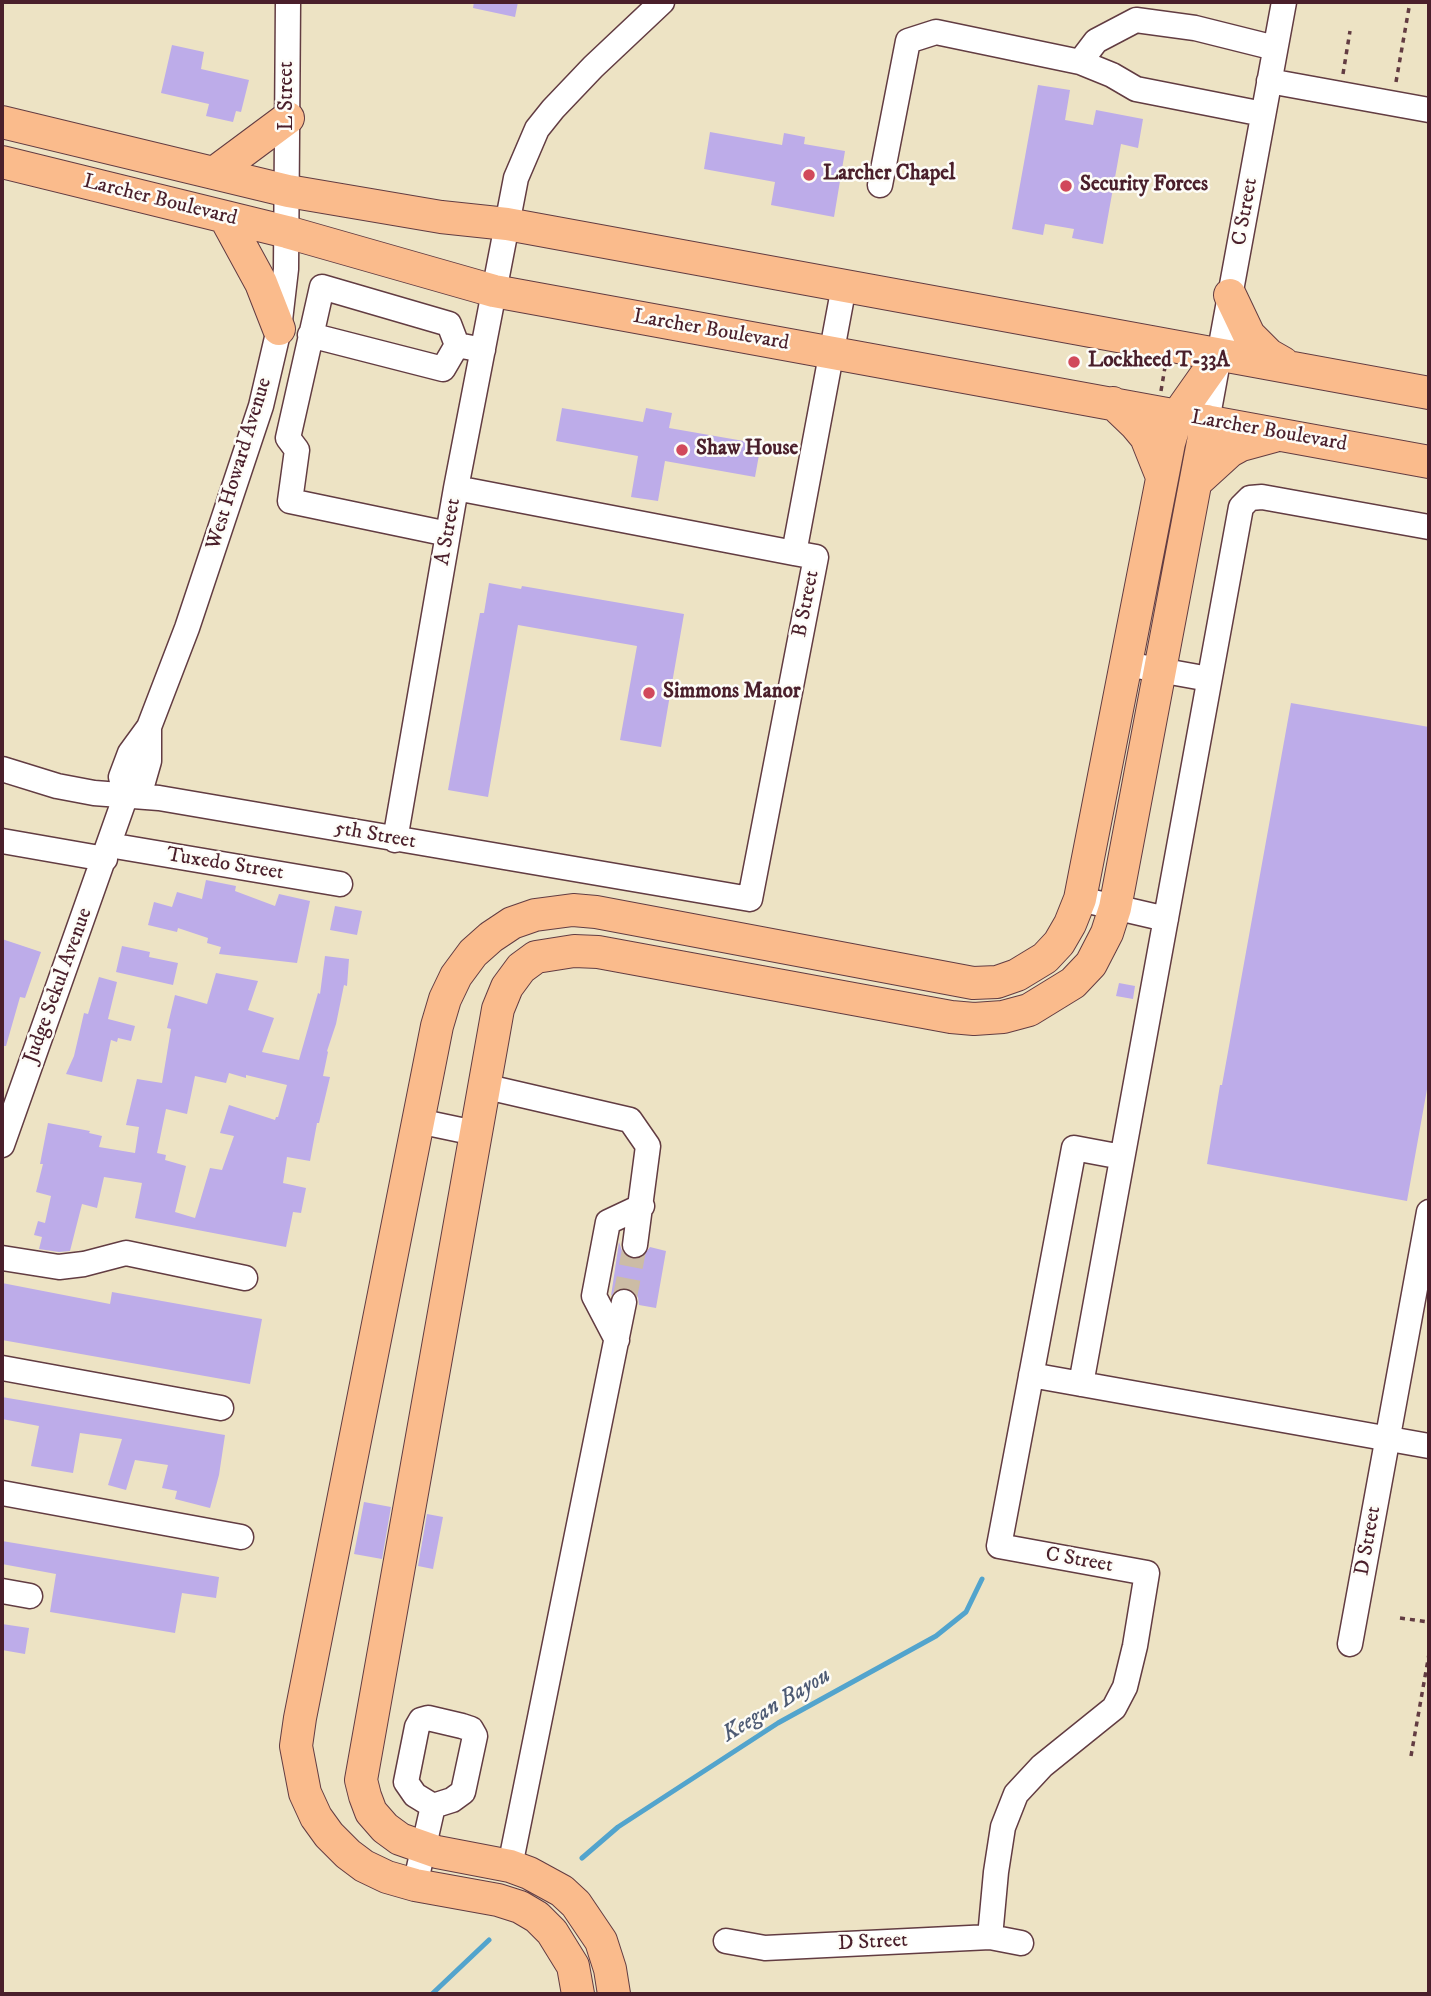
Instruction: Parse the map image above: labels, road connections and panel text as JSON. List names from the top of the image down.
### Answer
{
  "streets": {
    "main road": ["Larcher Boulevard"],
    "street": [
      "L Street",
      "C Street",
      "West Howard Avenue",
      "A Street",
      "B Street",
      "5th Street",
      "Tuxedo Street",
      "Judge Sekul Avenue",
      "D Street"
    ]
  },
  "crossings": [
    ["L Street", "Larcher Boulevard"],
    ["L Street", "West Howard Avenue"],
    ["Larcher Boulevard", "C Street"],
    ["Larcher Boulevard", "West Howard Avenue"],
    ["Larcher Boulevard", "A Street"],
    ["Larcher Boulevard", "B Street"],
    ["C Street", "D Street"],
    ["West Howard Avenue", "5th Street"],
    ["West Howard Avenue", "Tuxedo Street"],
    ["West Howard Avenue", "Judge Sekul Avenue"],
    ["A Street", "5th Street"],
    ["B Street", "5th Street"],
    ["Tuxedo Street", "Judge Sekul Avenue"]
  ],
  "water": ["Keegan Bayou"],
  "places": [
    "Larcher Chapel",
    "Security Forces",
    "Lockheed T-33A",
    "Shaw House",
    "Simmons Manor"
  ]
}
